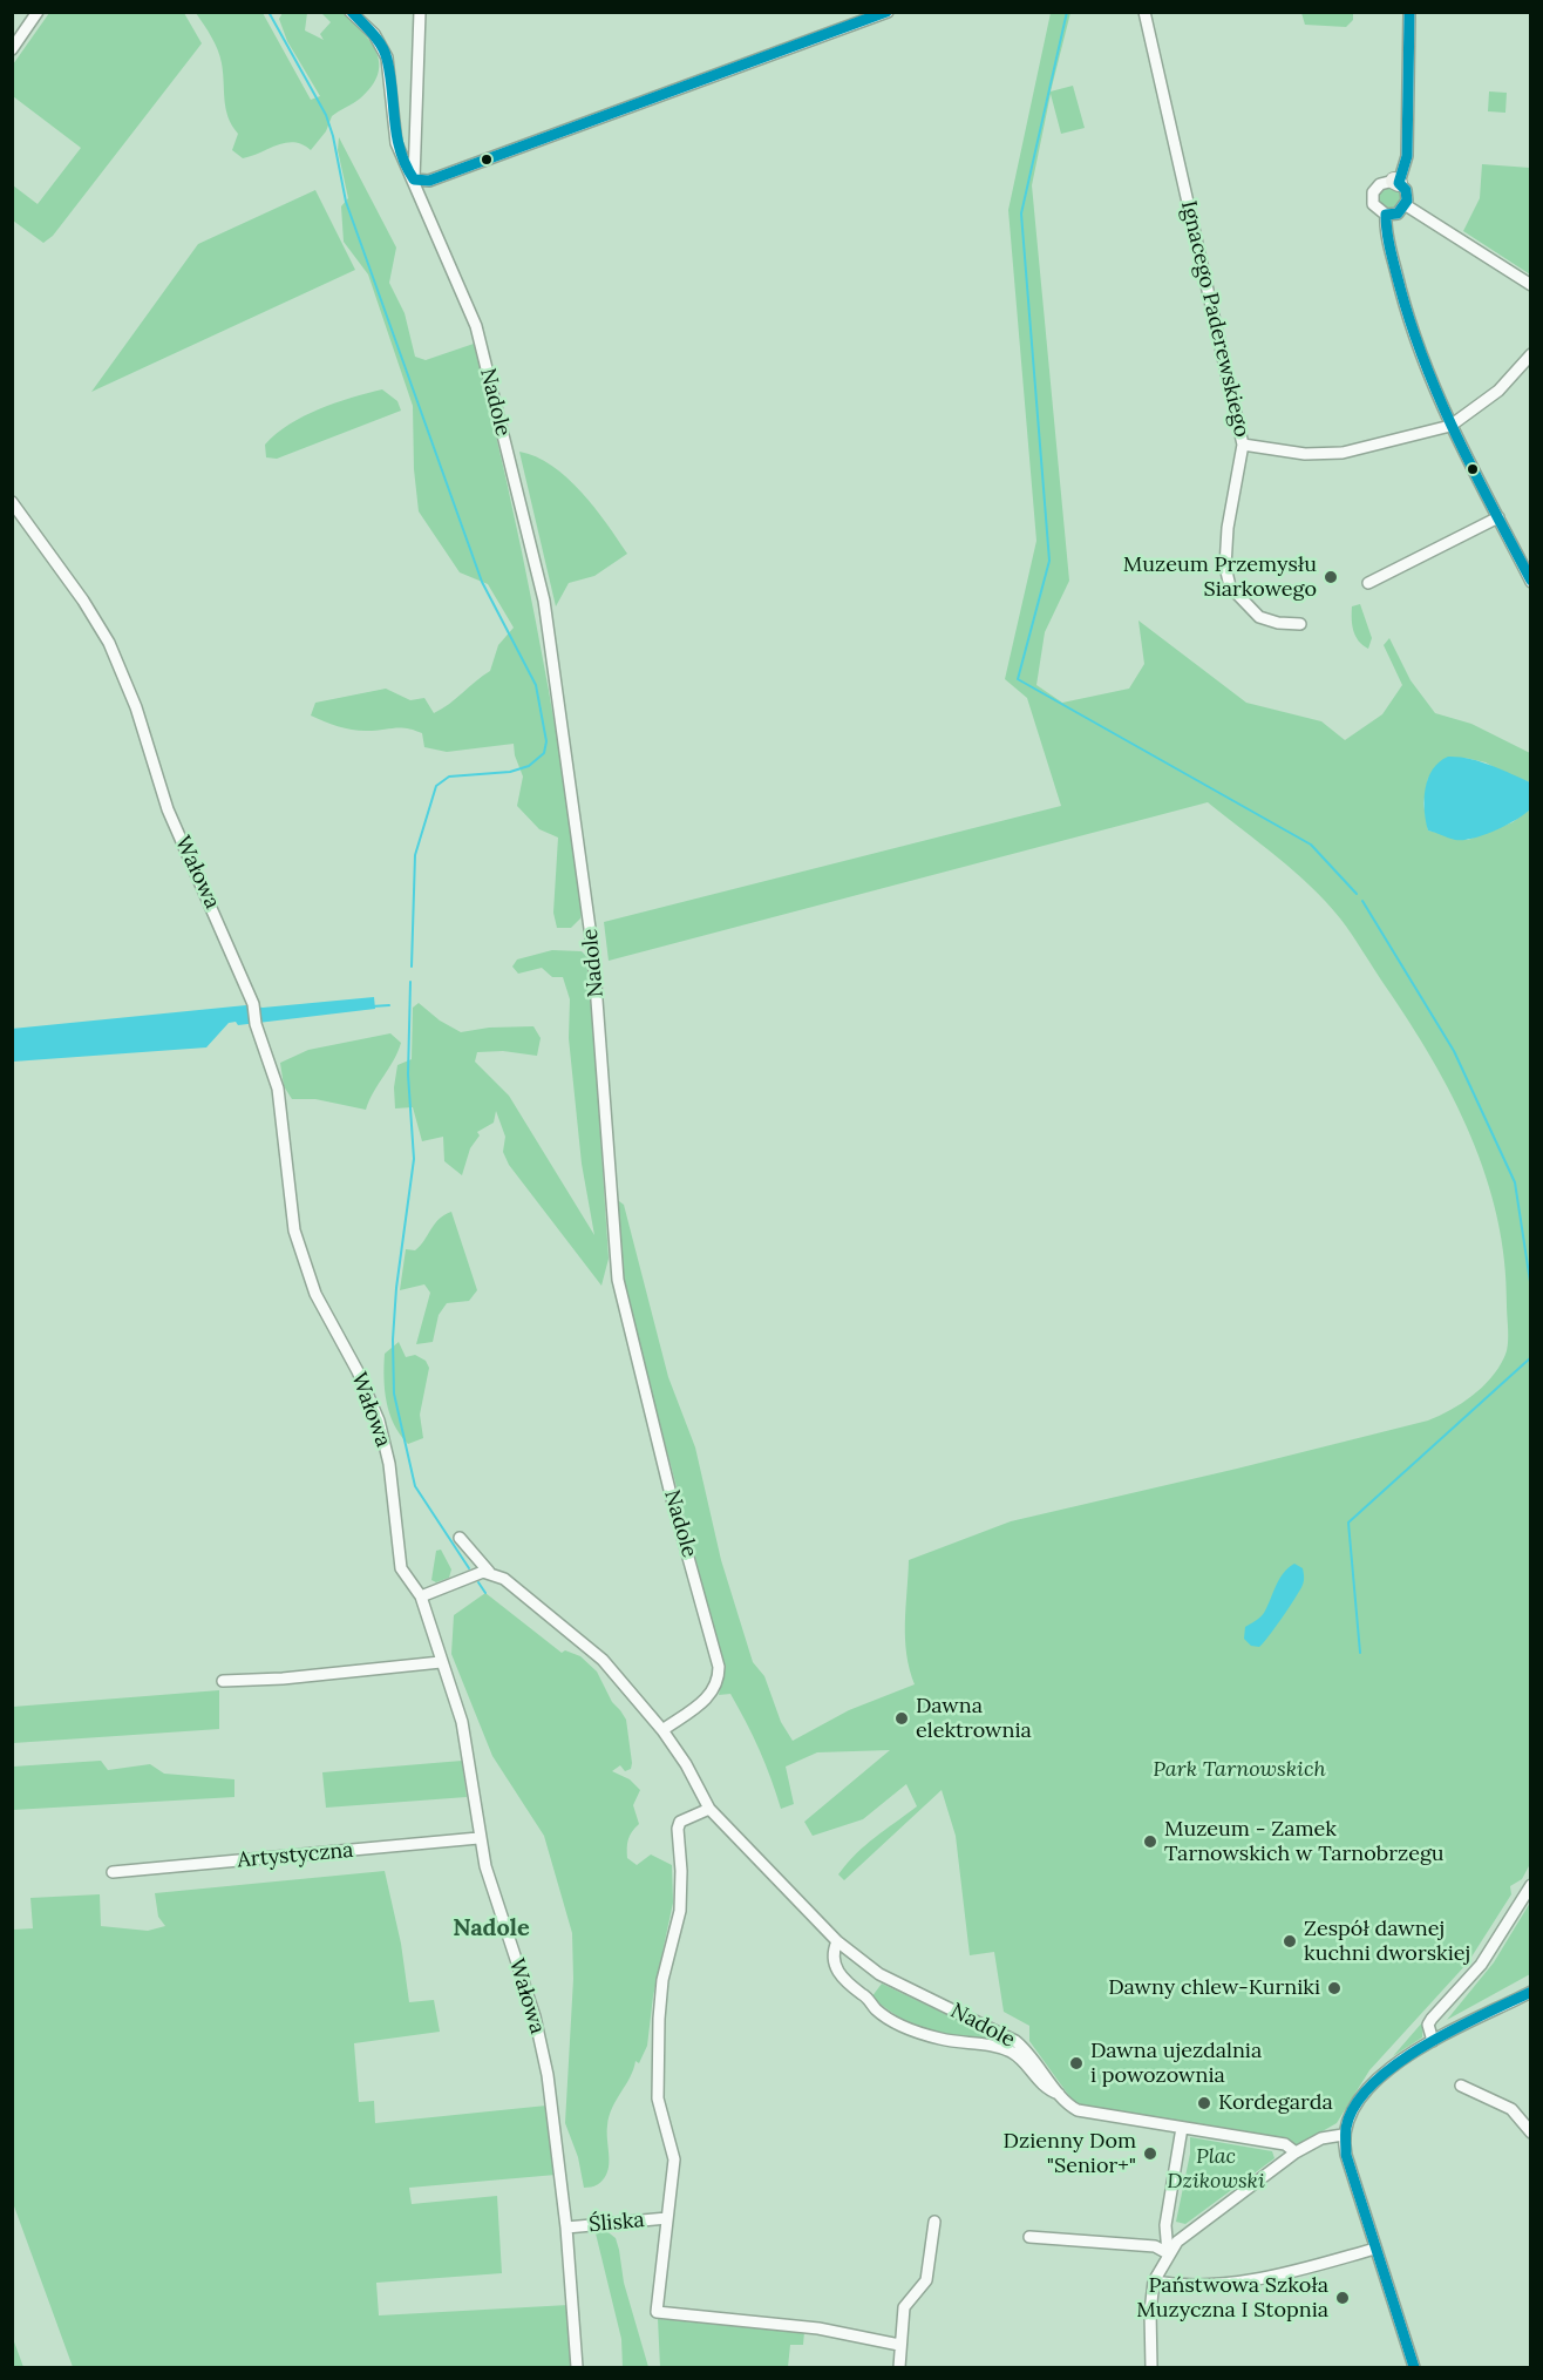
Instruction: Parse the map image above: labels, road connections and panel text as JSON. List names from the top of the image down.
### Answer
{
  "streets": {
    "street": [
      "Ignacego Paderewskiego",
      "Nadole",
      "Wałowa",
      "Artystyczna",
      "Śliska"
    ]
  },
  "crossings": [
    ["Wałowa", "Artystyczna"],
    ["Wałowa", "Śliska"]
  ],
  "districts": ["Nadole"],
  "parks": ["Park Tarnowskich", "Plac Dzikowski"],
  "places": [
    "Muzeum Przemysłu Siarkowego",
    "Dawna elektrownia",
    "Muzeum - Zamek Tarnowskich w Tarnobrzegu",
    "Zespół dawnej kuchni dworskiej",
    "Dawny chlew-Kurniki",
    "Dawna ujezdalnia i powozownia",
    "Kordegarda",
    "Dzienny Dom \"Senior+\"",
    "Państwowa Szkoła Muzyczna I Stopnia"
  ]
}
